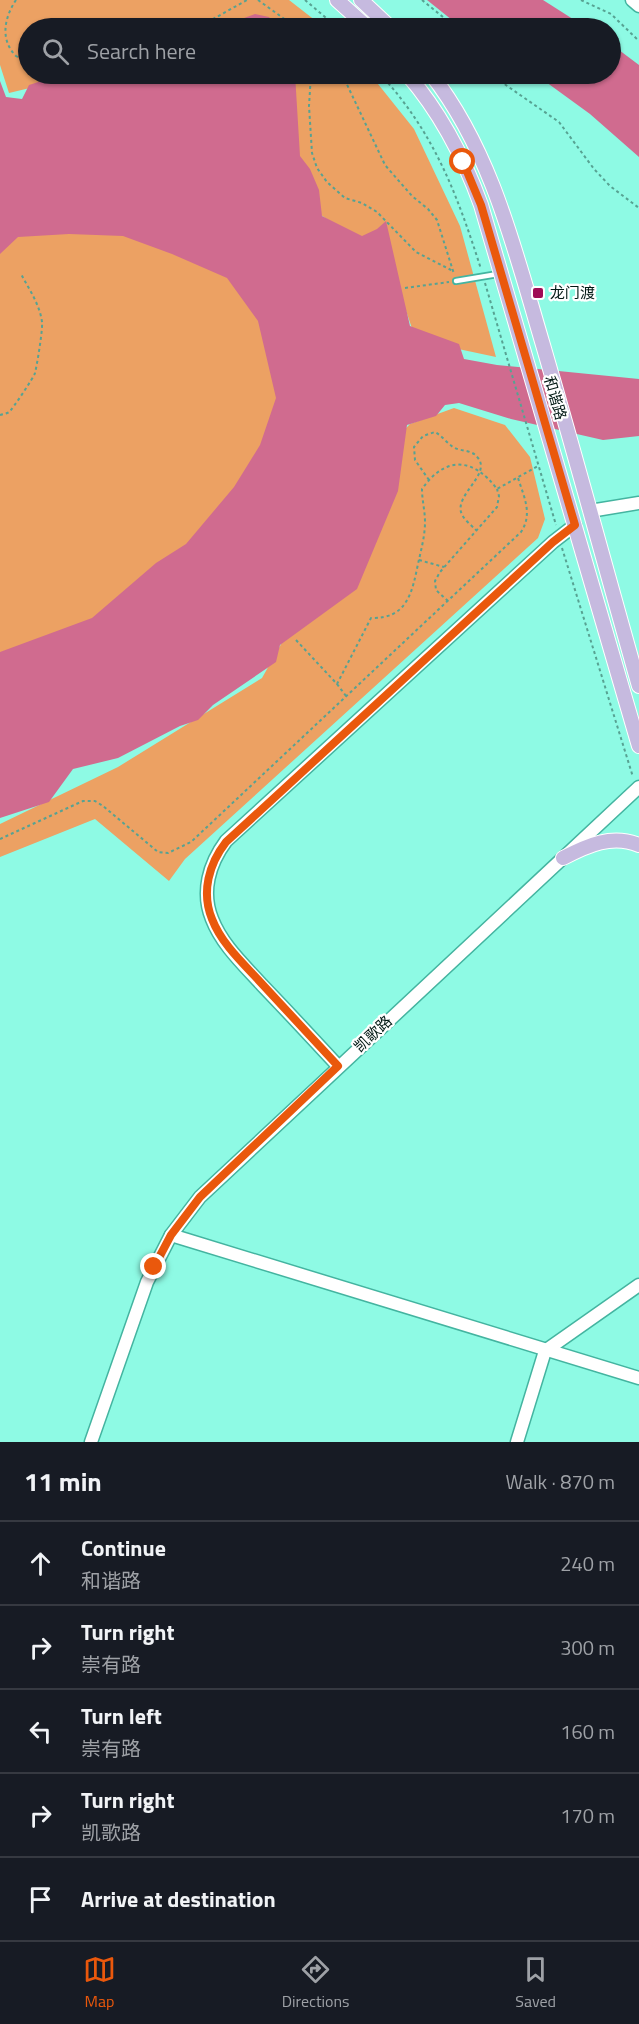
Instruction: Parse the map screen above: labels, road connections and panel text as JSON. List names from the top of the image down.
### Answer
{
  "streets": {
    "main road": ["和谐路"],
    "street": ["凯歌路"]
  },
  "places": {
    "transit": ["龙门渡"]
  },
  "page": {
    "search": "Search here",
    "heading": ["11 min", "Walk · 870 m"],
    "list": [
      ["Continue", "和谐路", "240 m"],
      ["Turn right", "崇有路", "300 m"],
      ["Turn left", "崇有路", "160 m"],
      ["Turn right", "凯歌路", "170 m"],
      "Arrive at destination"
    ],
    "nav": ["Map", "Directions", "Saved"]
  }
}
